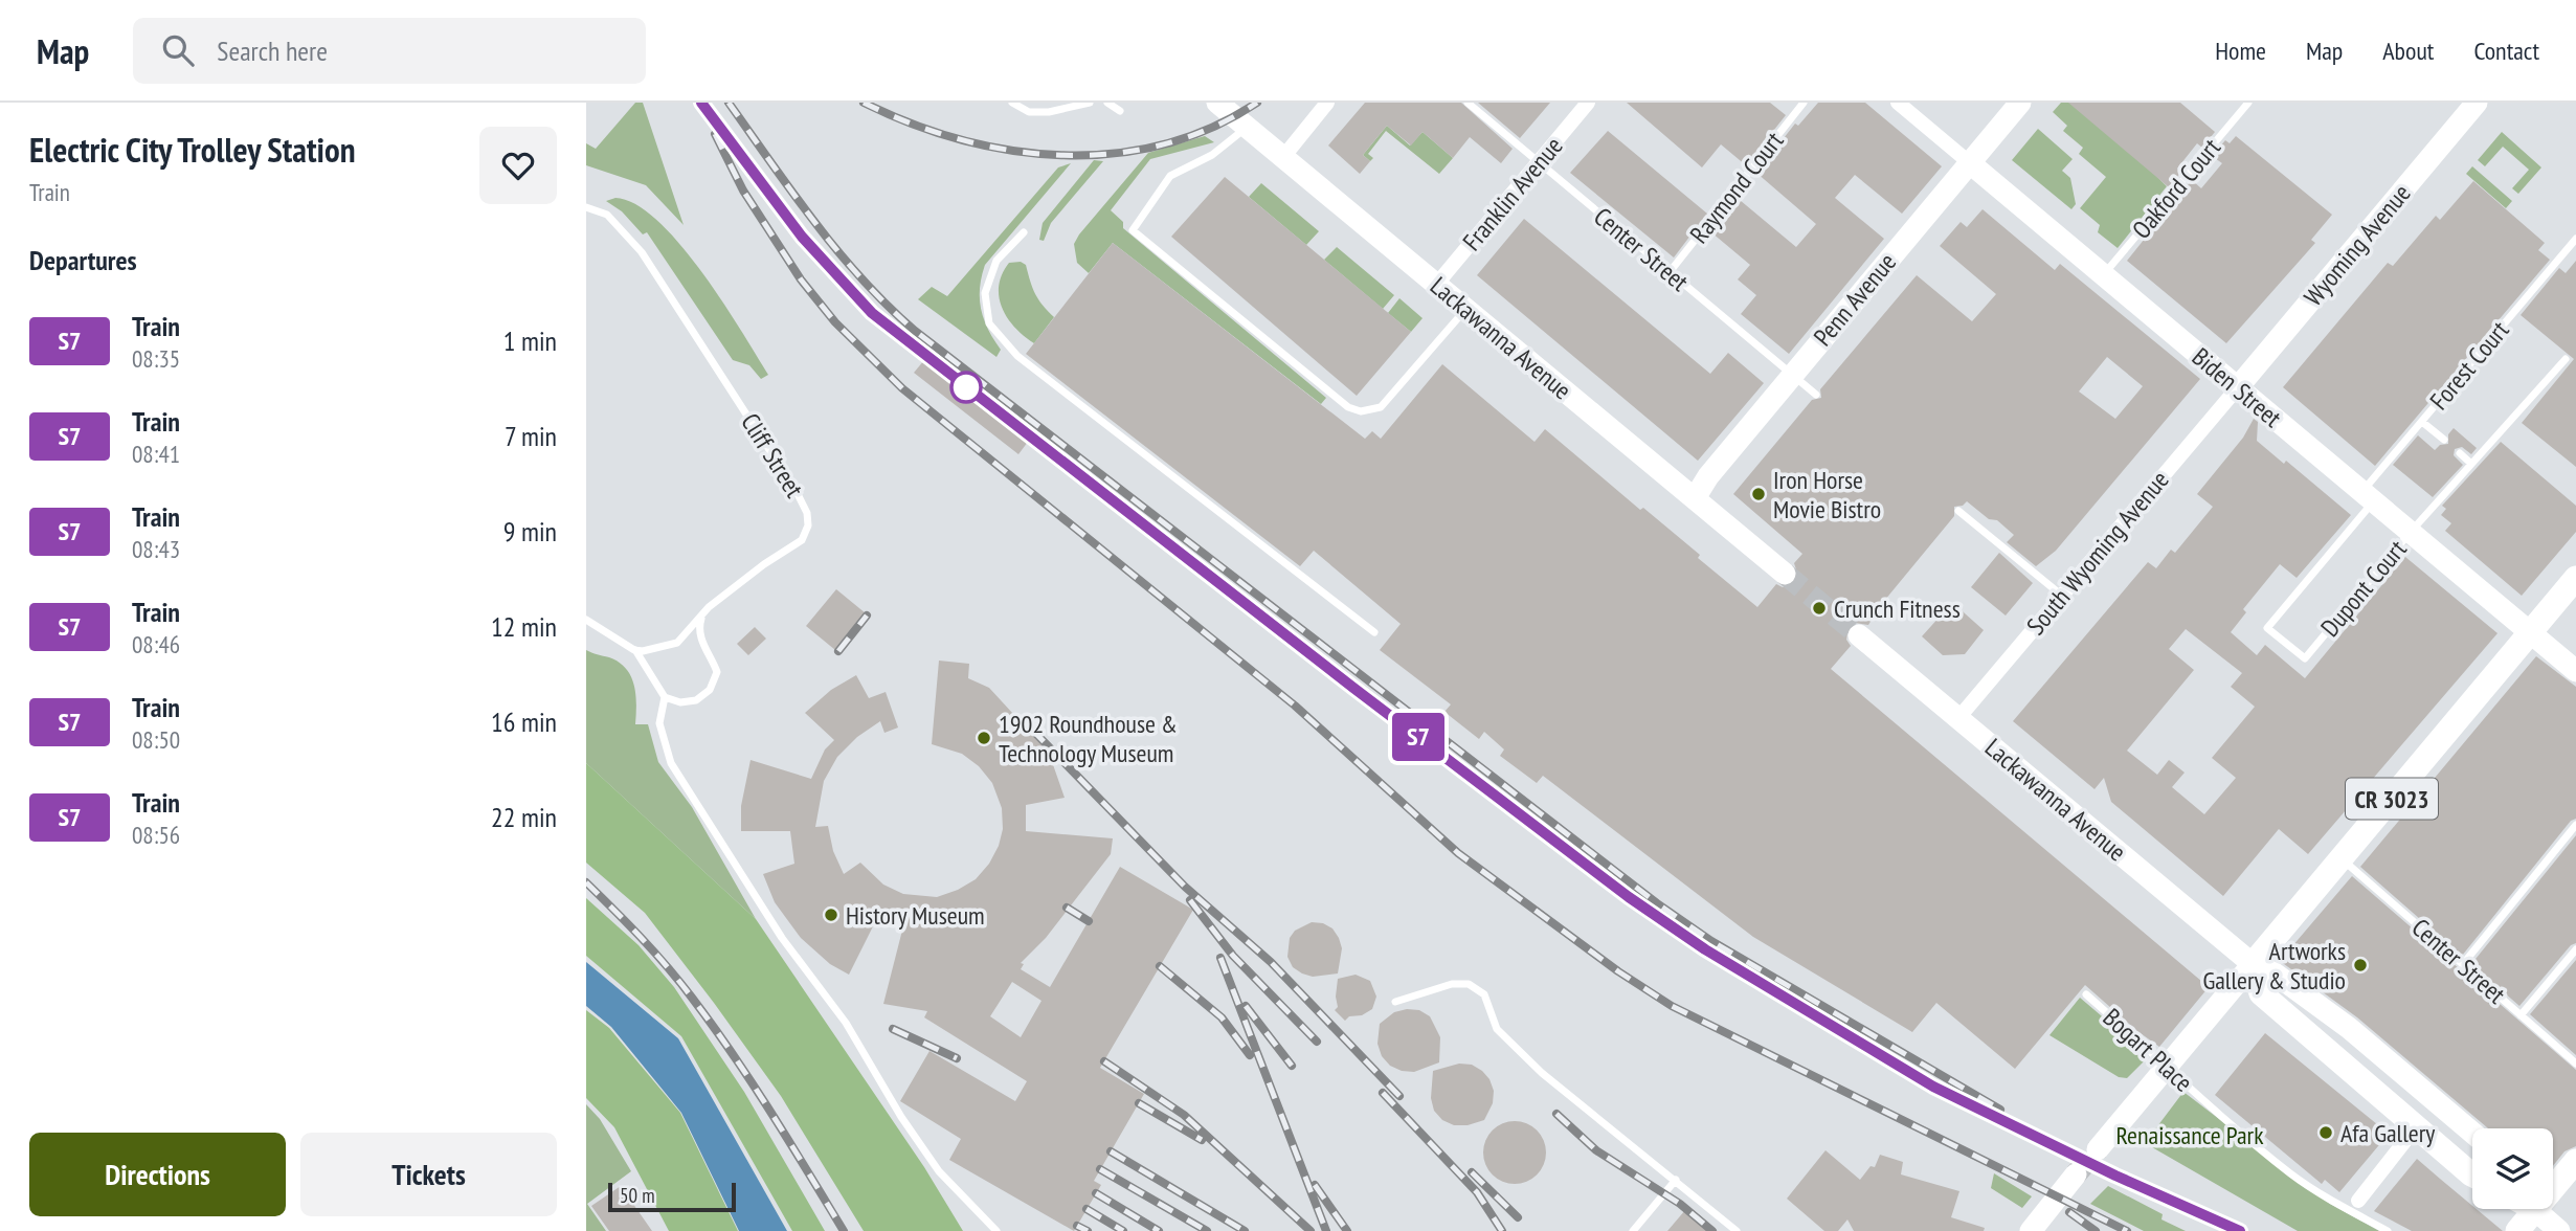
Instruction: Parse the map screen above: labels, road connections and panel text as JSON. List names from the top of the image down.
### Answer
{
  "streets": {
    "main road": [
      "Wyoming Avenue",
      "Penn Avenue",
      "Lackawanna Avenue",
      "Biden Street",
      "CR 3023"
    ],
    "street": ["Franklin Avenue", "South Wyoming Avenue"],
    "lane": [
      "Raymond Court",
      "Oakford Court",
      "Center Street",
      "Forest Court",
      "Cliff Street",
      "Dupont Court",
      "Bogart Place"
    ]
  },
  "crossings": [
    ["Raymond Court", "Center Street"],
    ["Oakford Court", "Biden Street"],
    ["Franklin Avenue", "Center Street"],
    ["Franklin Avenue", "Lackawanna Avenue"],
    ["Wyoming Avenue", "Biden Street"],
    ["Wyoming Avenue", "South Wyoming Avenue"],
    ["Center Street", "Penn Avenue"],
    ["Center Street", "CR 3023"],
    ["Penn Avenue", "Lackawanna Avenue"],
    ["Penn Avenue", "Biden Street"],
    ["Lackawanna Avenue", "South Wyoming Avenue"],
    ["Lackawanna Avenue", "CR 3023"],
    ["Forest Court", "Biden Street"],
    ["Forest Court", "Dupont Court"],
    ["Biden Street", "South Wyoming Avenue"],
    ["Biden Street", "Dupont Court"],
    ["Biden Street", "CR 3023"]
  ],
  "parks": ["Renaissance Park"],
  "places": [
    "Iron Horse Movie Bistro",
    "Crunch Fitness",
    "1902 Roundhouse & Technology Museum",
    "History Museum",
    "Artworks Gallery & Studio",
    "Afa Gallery"
  ],
  "scale_bar": "50 m",
  "page": {
    "header": "Map",
    "search": "Search here",
    "nav": [
      "Home",
      "Map",
      "About",
      "Contact"
    ],
    "heading": [
      ["Electric City Trolley Station", "Train"],
      "Departures"
    ],
    "on_map": "S7",
    "list": [
      {
        "mark": "S7",
        "name": "Train",
        "note": "08:35",
        "value": "1 min"
      },
      {
        "mark": "S7",
        "name": "Train",
        "note": "08:41",
        "value": "7 min"
      },
      {
        "mark": "S7",
        "name": "Train",
        "note": "08:43",
        "value": "9 min"
      },
      {
        "mark": "S7",
        "name": "Train",
        "note": "08:46",
        "value": "12 min"
      },
      {
        "mark": "S7",
        "name": "Train",
        "note": "08:50",
        "value": "16 min"
      },
      {
        "mark": "S7",
        "name": "Train",
        "note": "08:56",
        "value": "22 min"
      }
    ],
    "buttons": ["Directions", "Tickets"],
    "scale": "50 m"
  }
}
